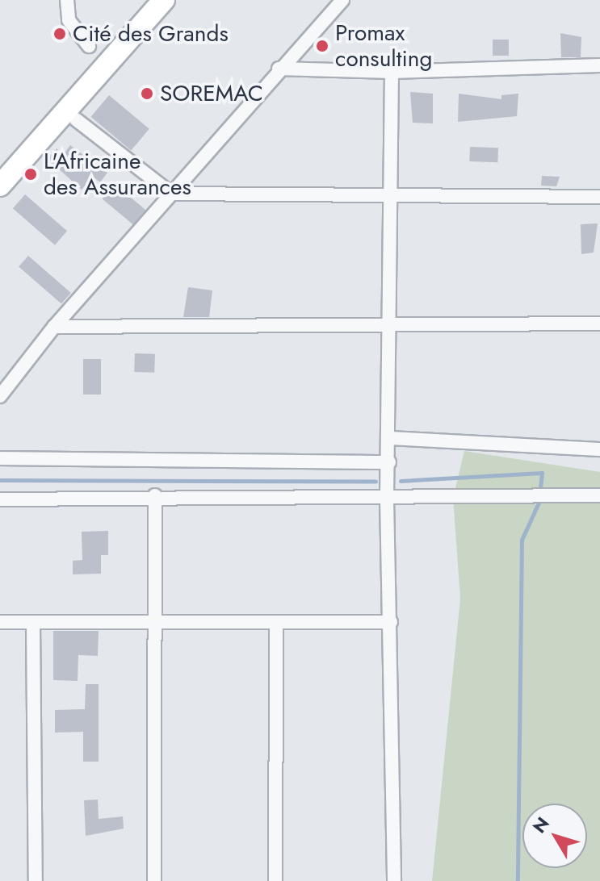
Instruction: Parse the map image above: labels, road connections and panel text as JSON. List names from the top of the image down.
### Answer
{
  "places": [
    "Cité des Grands",
    "Promax consulting",
    "SOREMAC",
    "L'Africaine des Assurances"
  ],
  "north": "top left"
}
